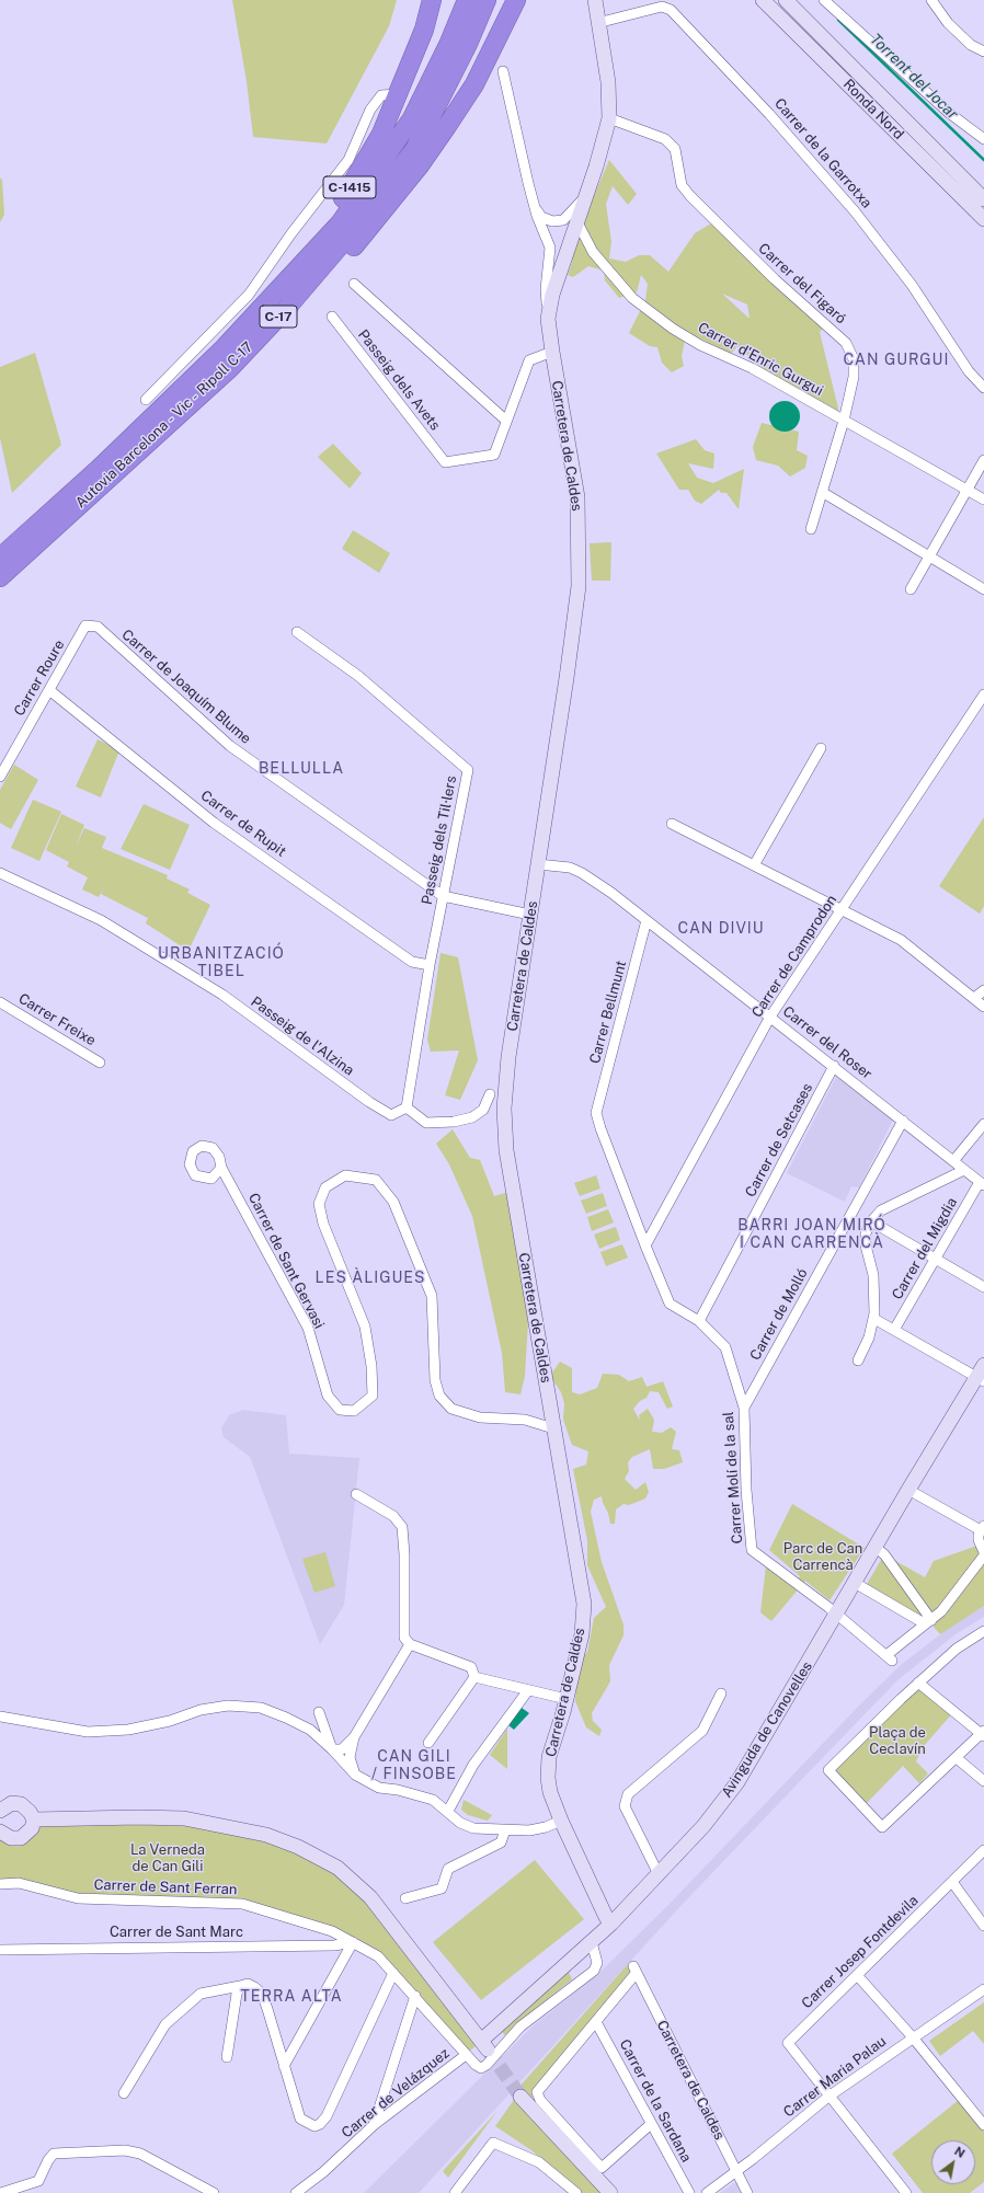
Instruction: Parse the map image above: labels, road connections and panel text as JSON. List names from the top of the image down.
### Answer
{
  "streets": {
    "highway": ["C-1415", "C-17", "Autovia Barcelona - Vic - Ripoll C-17"],
    "street": [
      "Ronda Nord",
      "Carrer de la Garrotxa",
      "Carrer del Figaró",
      "Carrer d'Enric Gurgui",
      "Passeig dels Avets",
      "Carretera de Caldes",
      "Carrer Roure",
      "Carrer de Joaquím Blume",
      "Carrer de Rupit",
      "Passeig dels Til·lers",
      "Carrer de Camprodon",
      "Carrer Bellmunt",
      "Carrer Freixe",
      "Passeig de l'Alzina",
      "Carrer del Roser",
      "Carrer de Setcases",
      "Carrer del Migdia",
      "Carrer de Sant Gervasi",
      "Carrer de Molló",
      "Carrer Molí de la sal",
      "Avinguda de Canovelles",
      "Carrer de Sant Ferran",
      "Carrer de Sant Marc",
      "Carrer Josep Fontdevila",
      "Carrer Maria Palau",
      "Carrer de Velázquez",
      "Carrer de la Sardana"
    ]
  },
  "crossings": [
    ["Carrer de la Garrotxa", "Carretera de Caldes"],
    ["C-1415", "Autovia Barcelona - Vic - Ripoll C-17"],
    ["Carrer del Figaró", "Carrer d'Enric Gurgui"],
    ["Carrer del Figaró", "Carretera de Caldes"],
    ["Carrer d'Enric Gurgui", "Carretera de Caldes"],
    ["Carretera de Caldes", "Carrer de Joaquím Blume"],
    ["Carretera de Caldes", "Carrer del Roser"],
    ["Carretera de Caldes", "Carrer de Sant Gervasi"],
    ["Carretera de Caldes", "Avinguda de Canovelles"],
    ["Carretera de Caldes", "Carrer Maria Palau"],
    ["Carretera de Caldes", "Carrer de la Sardana"],
    ["Carrer Roure", "Carrer de Joaquím Blume"],
    ["Carrer Roure", "Carrer de Rupit"],
    ["Carrer de Joaquím Blume", "Passeig dels Til·lers"],
    ["Carrer de Rupit", "Passeig dels Til·lers"],
    ["Passeig dels Til·lers", "Passeig de l'Alzina"],
    ["Carrer de Camprodon", "Carrer del Roser"],
    ["Carrer de Camprodon", "Carrer Molí de la sal"],
    ["Carrer Bellmunt", "Carrer del Roser"],
    ["Carrer Bellmunt", "Carrer Molí de la sal"],
    ["Carrer del Roser", "Carrer de Setcases"],
    ["Carrer del Roser", "Carrer del Migdia"],
    ["Carrer del Roser", "Carrer de Molló"],
    ["Carrer de Setcases", "Carrer Molí de la sal"],
    ["Carrer de Molló", "Carrer Molí de la sal"],
    ["Carrer Molí de la sal", "Avinguda de Canovelles"],
    ["Avinguda de Canovelles", "Carrer de Sant Ferran"],
    ["Carrer de Sant Ferran", "Carrer de Sant Marc"],
    ["Carrer de Sant Ferran", "Carrer de Velázquez"],
    ["Carrer Josep Fontdevila", "Carrer Maria Palau"]
  ],
  "districts": [
    "CAN GURGUI",
    "BELLULLA",
    "CAN DIVIU",
    "URBANITZACIÓ TIBEL",
    "BARRI JOAN MIRÓ I CAN CARRENCÀ",
    "LES ÀLIGUES",
    "CAN GILI / FINSOBE",
    "TERRA ALTA"
  ],
  "water": ["Torrent del Jocar"],
  "parks": ["Parc de Can Carrencà", "Plaça de Ceclavín", "La Verneda de Can Gili"],
  "north": "top right"
}
